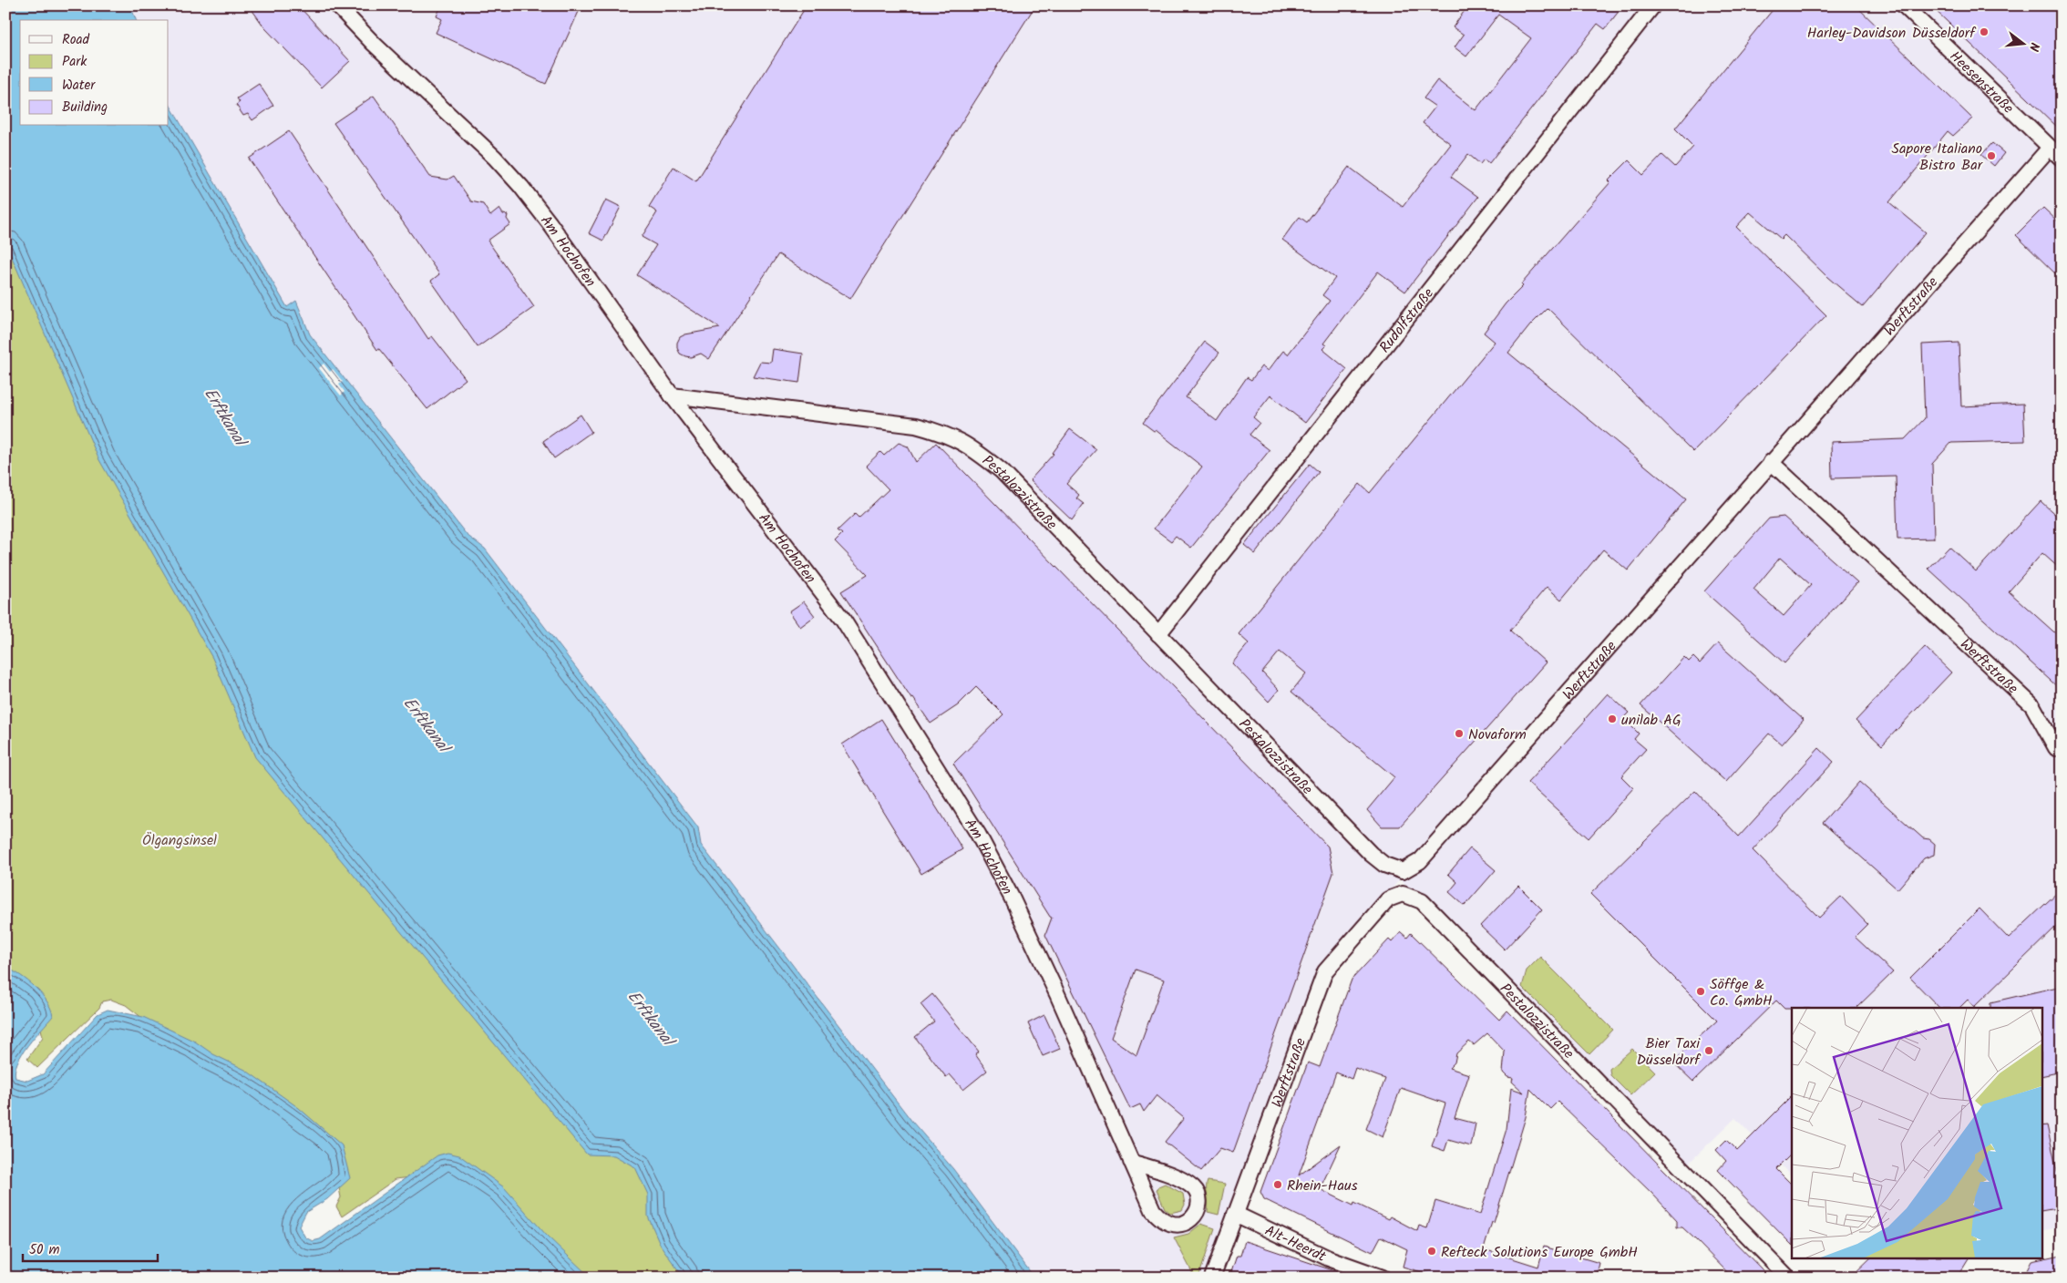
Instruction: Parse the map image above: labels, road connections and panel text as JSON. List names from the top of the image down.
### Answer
{
  "streets": {
    "street": [
      "Heesenstraße",
      "Am Hochofen",
      "Werftstraße",
      "Rudolfstraße",
      "Pestalozzistraße",
      "Alt-Heerdt"
    ]
  },
  "crossings": [
    ["Heesenstraße", "Werftstraße"],
    ["Am Hochofen", "Pestalozzistraße"],
    ["Werftstraße", "Pestalozzistraße"],
    ["Werftstraße", "Alt-Heerdt"],
    ["Rudolfstraße", "Pestalozzistraße"]
  ],
  "water": ["Erftkanal"],
  "parks": ["Ölgangsinsel"],
  "places": [
    "Harley-Davidson Düsseldorf",
    "Sapore Italiano Bistro Bar",
    "unilab AG",
    "Novaform",
    "Söffge & Co. GmbH",
    "Bier Taxi Düsseldorf",
    "Rhein-Haus",
    "Refteck Solutions Europe GmbH"
  ],
  "legend": [
    "Road",
    "Park",
    "Water",
    "Building"
  ],
  "scale_bar": "50 m",
  "north": "right"
}
